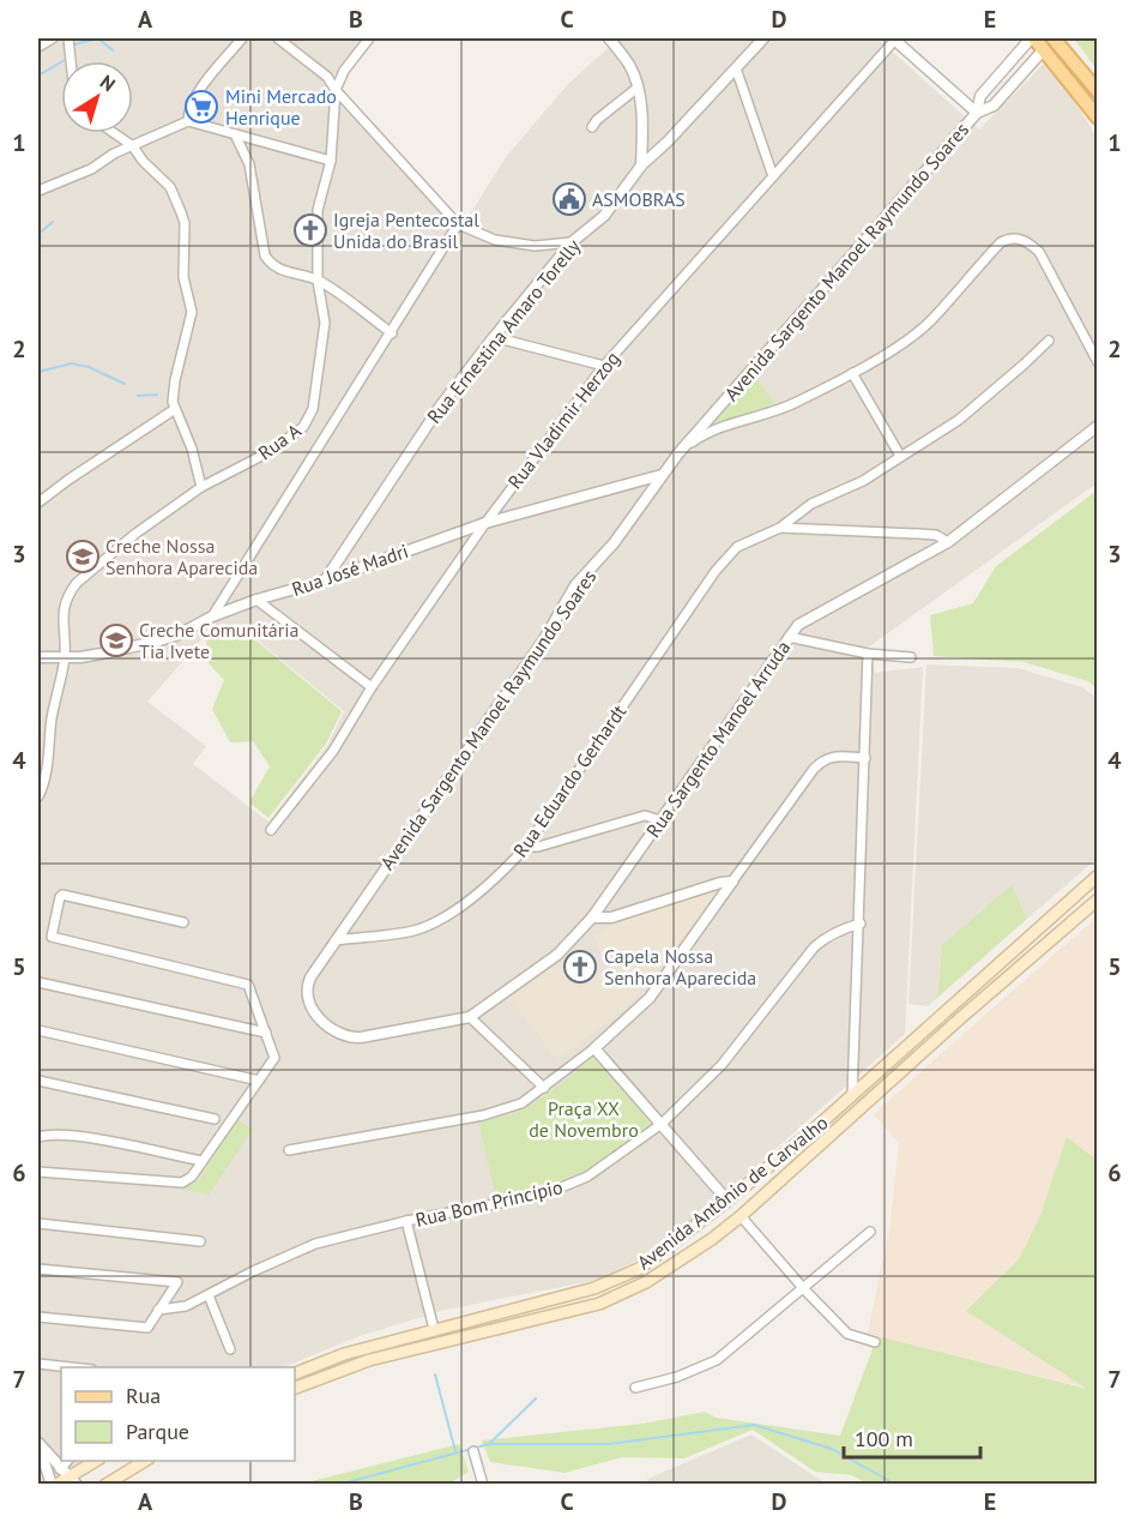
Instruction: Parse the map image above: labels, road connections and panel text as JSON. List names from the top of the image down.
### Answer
{
  "streets": {
    "main road": ["Avenida Antônio de Carvalho"],
    "street": [
      "Avenida Sargento Manoel Raymundo Soares",
      "Rua Ernestina Amaro Torelly",
      "Rua Vladimir Herzog",
      "Rua A",
      "Rua José Madri",
      "Rua Sargento Manoel Arruda",
      "Rua Eduardo Gerhardt",
      "Rua Bom Princípio"
    ]
  },
  "crossings": [
    ["Avenida Sargento Manoel Raymundo Soares", "Rua José Madri"],
    ["Avenida Sargento Manoel Raymundo Soares", "Rua Sargento Manoel Arruda"],
    ["Avenida Sargento Manoel Raymundo Soares", "Rua Eduardo Gerhardt"],
    ["Rua Ernestina Amaro Torelly", "Rua José Madri"],
    ["Rua Vladimir Herzog", "Rua José Madri"],
    ["Rua A", "Rua José Madri"]
  ],
  "parks": ["Praça XX de Novembro"],
  "places": {
    "supermarket": ["Mini Mercado Henrique"],
    "public building": ["ASMOBRAS"],
    "church": ["Igreja Pentecostal Unida do Brasil", "Capela Nossa Senhora Aparecida"],
    "school or university": ["Creche Nossa Senhora Aparecida", "Creche Comunitária Tia Ivete"]
  },
  "legend": ["Rua", "Parque"],
  "scale_bar": "100 m",
  "north": "top right",
  "grid": {
    "columns": [
      "A",
      "B",
      "C",
      "D",
      "E"
    ],
    "rows": [
      "1",
      "2",
      "3",
      "4",
      "5",
      "6",
      "7"
    ]
  }
}
